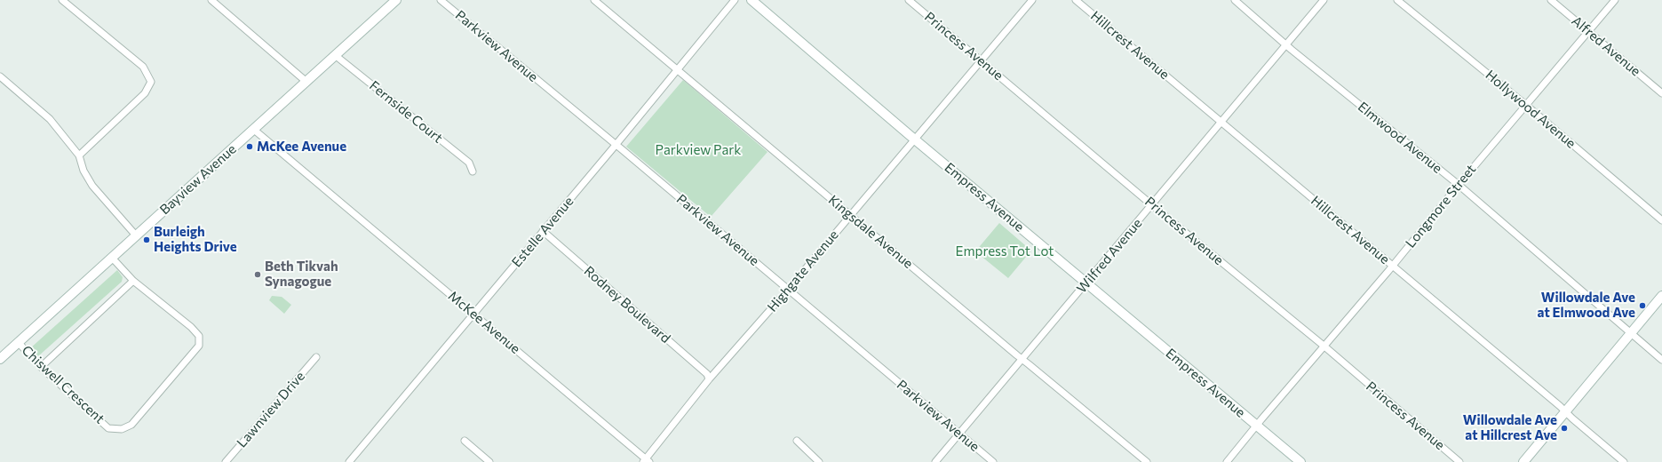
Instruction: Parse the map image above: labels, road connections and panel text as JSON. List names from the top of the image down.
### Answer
{
  "streets": {
    "street": [
      "Hillcrest Avenue",
      "Parkview Avenue",
      "Princess Avenue",
      "Alfred Avenue",
      "Hollywood Avenue",
      "Fernside Court",
      "Elmwood Avenue",
      "Bayview Avenue",
      "Empress Avenue",
      "Longmore Street",
      "Estelle Avenue",
      "Kingsdale Avenue",
      "Wilfred Avenue",
      "Highgate Avenue",
      "Rodney Boulevard",
      "McKee Avenue",
      "Chiswell Crescent",
      "Lawnview Drive"
    ]
  },
  "crossings": [
    ["Hillcrest Avenue", "Longmore Street"],
    ["Hillcrest Avenue", "Wilfred Avenue"],
    ["Parkview Avenue", "Estelle Avenue"],
    ["Parkview Avenue", "Wilfred Avenue"],
    ["Parkview Avenue", "Highgate Avenue"],
    ["Princess Avenue", "Longmore Street"],
    ["Princess Avenue", "Wilfred Avenue"],
    ["Princess Avenue", "Highgate Avenue"],
    ["Alfred Avenue", "Longmore Street"],
    ["Hollywood Avenue", "Longmore Street"],
    ["Fernside Court", "Bayview Avenue"],
    ["Elmwood Avenue", "Longmore Street"],
    ["Elmwood Avenue", "Wilfred Avenue"],
    ["Bayview Avenue", "McKee Avenue"],
    ["Bayview Avenue", "Chiswell Crescent"],
    ["Empress Avenue", "Longmore Street"],
    ["Empress Avenue", "Wilfred Avenue"],
    ["Empress Avenue", "Highgate Avenue"],
    ["Estelle Avenue", "Kingsdale Avenue"],
    ["Estelle Avenue", "Rodney Boulevard"],
    ["Estelle Avenue", "McKee Avenue"],
    ["Kingsdale Avenue", "Wilfred Avenue"],
    ["Kingsdale Avenue", "Highgate Avenue"],
    ["Highgate Avenue", "Rodney Boulevard"],
    ["Highgate Avenue", "McKee Avenue"]
  ],
  "parks": ["Parkview Park", "Empress Tot Lot"],
  "places": [
    "McKee Avenue",
    "Burleigh Heights Drive",
    "Beth Tikvah Synagogue",
    "Willowdale Ave at Elmwood Ave",
    "Willowdale Ave at Hillcrest Ave"
  ]
}
